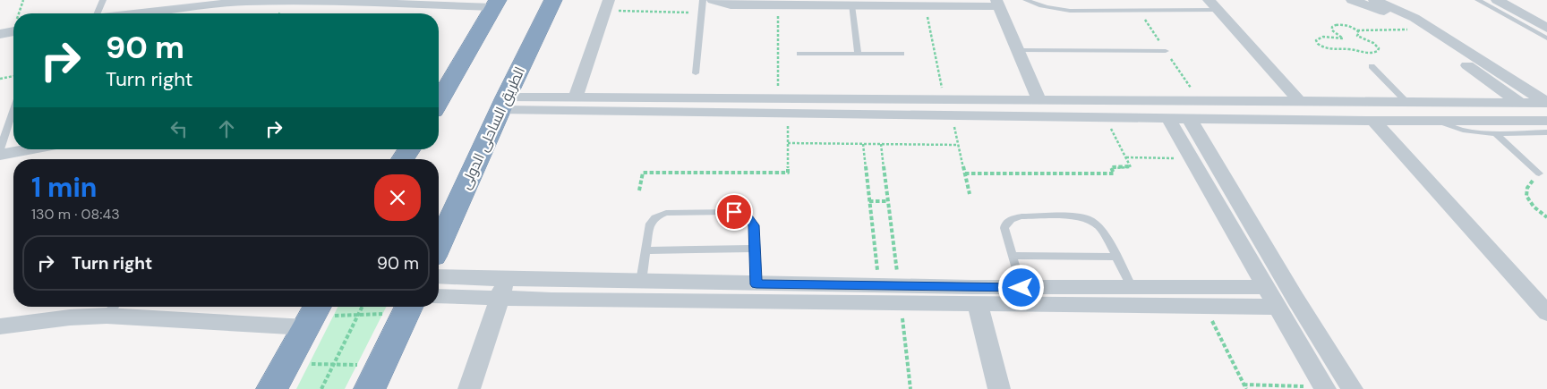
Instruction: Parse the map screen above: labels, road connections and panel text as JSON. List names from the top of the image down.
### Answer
{
  "streets": {
    "highway": ["الطريق الساحلى الدولى"]
  },
  "page": {
    "turn": ["90 m", "Turn right"],
    "heading": ["1 min", "130 m · 08:43"],
    "list": [
      {
        "name": "Turn right",
        "value": "90 m"
      }
    ]
  }
}
